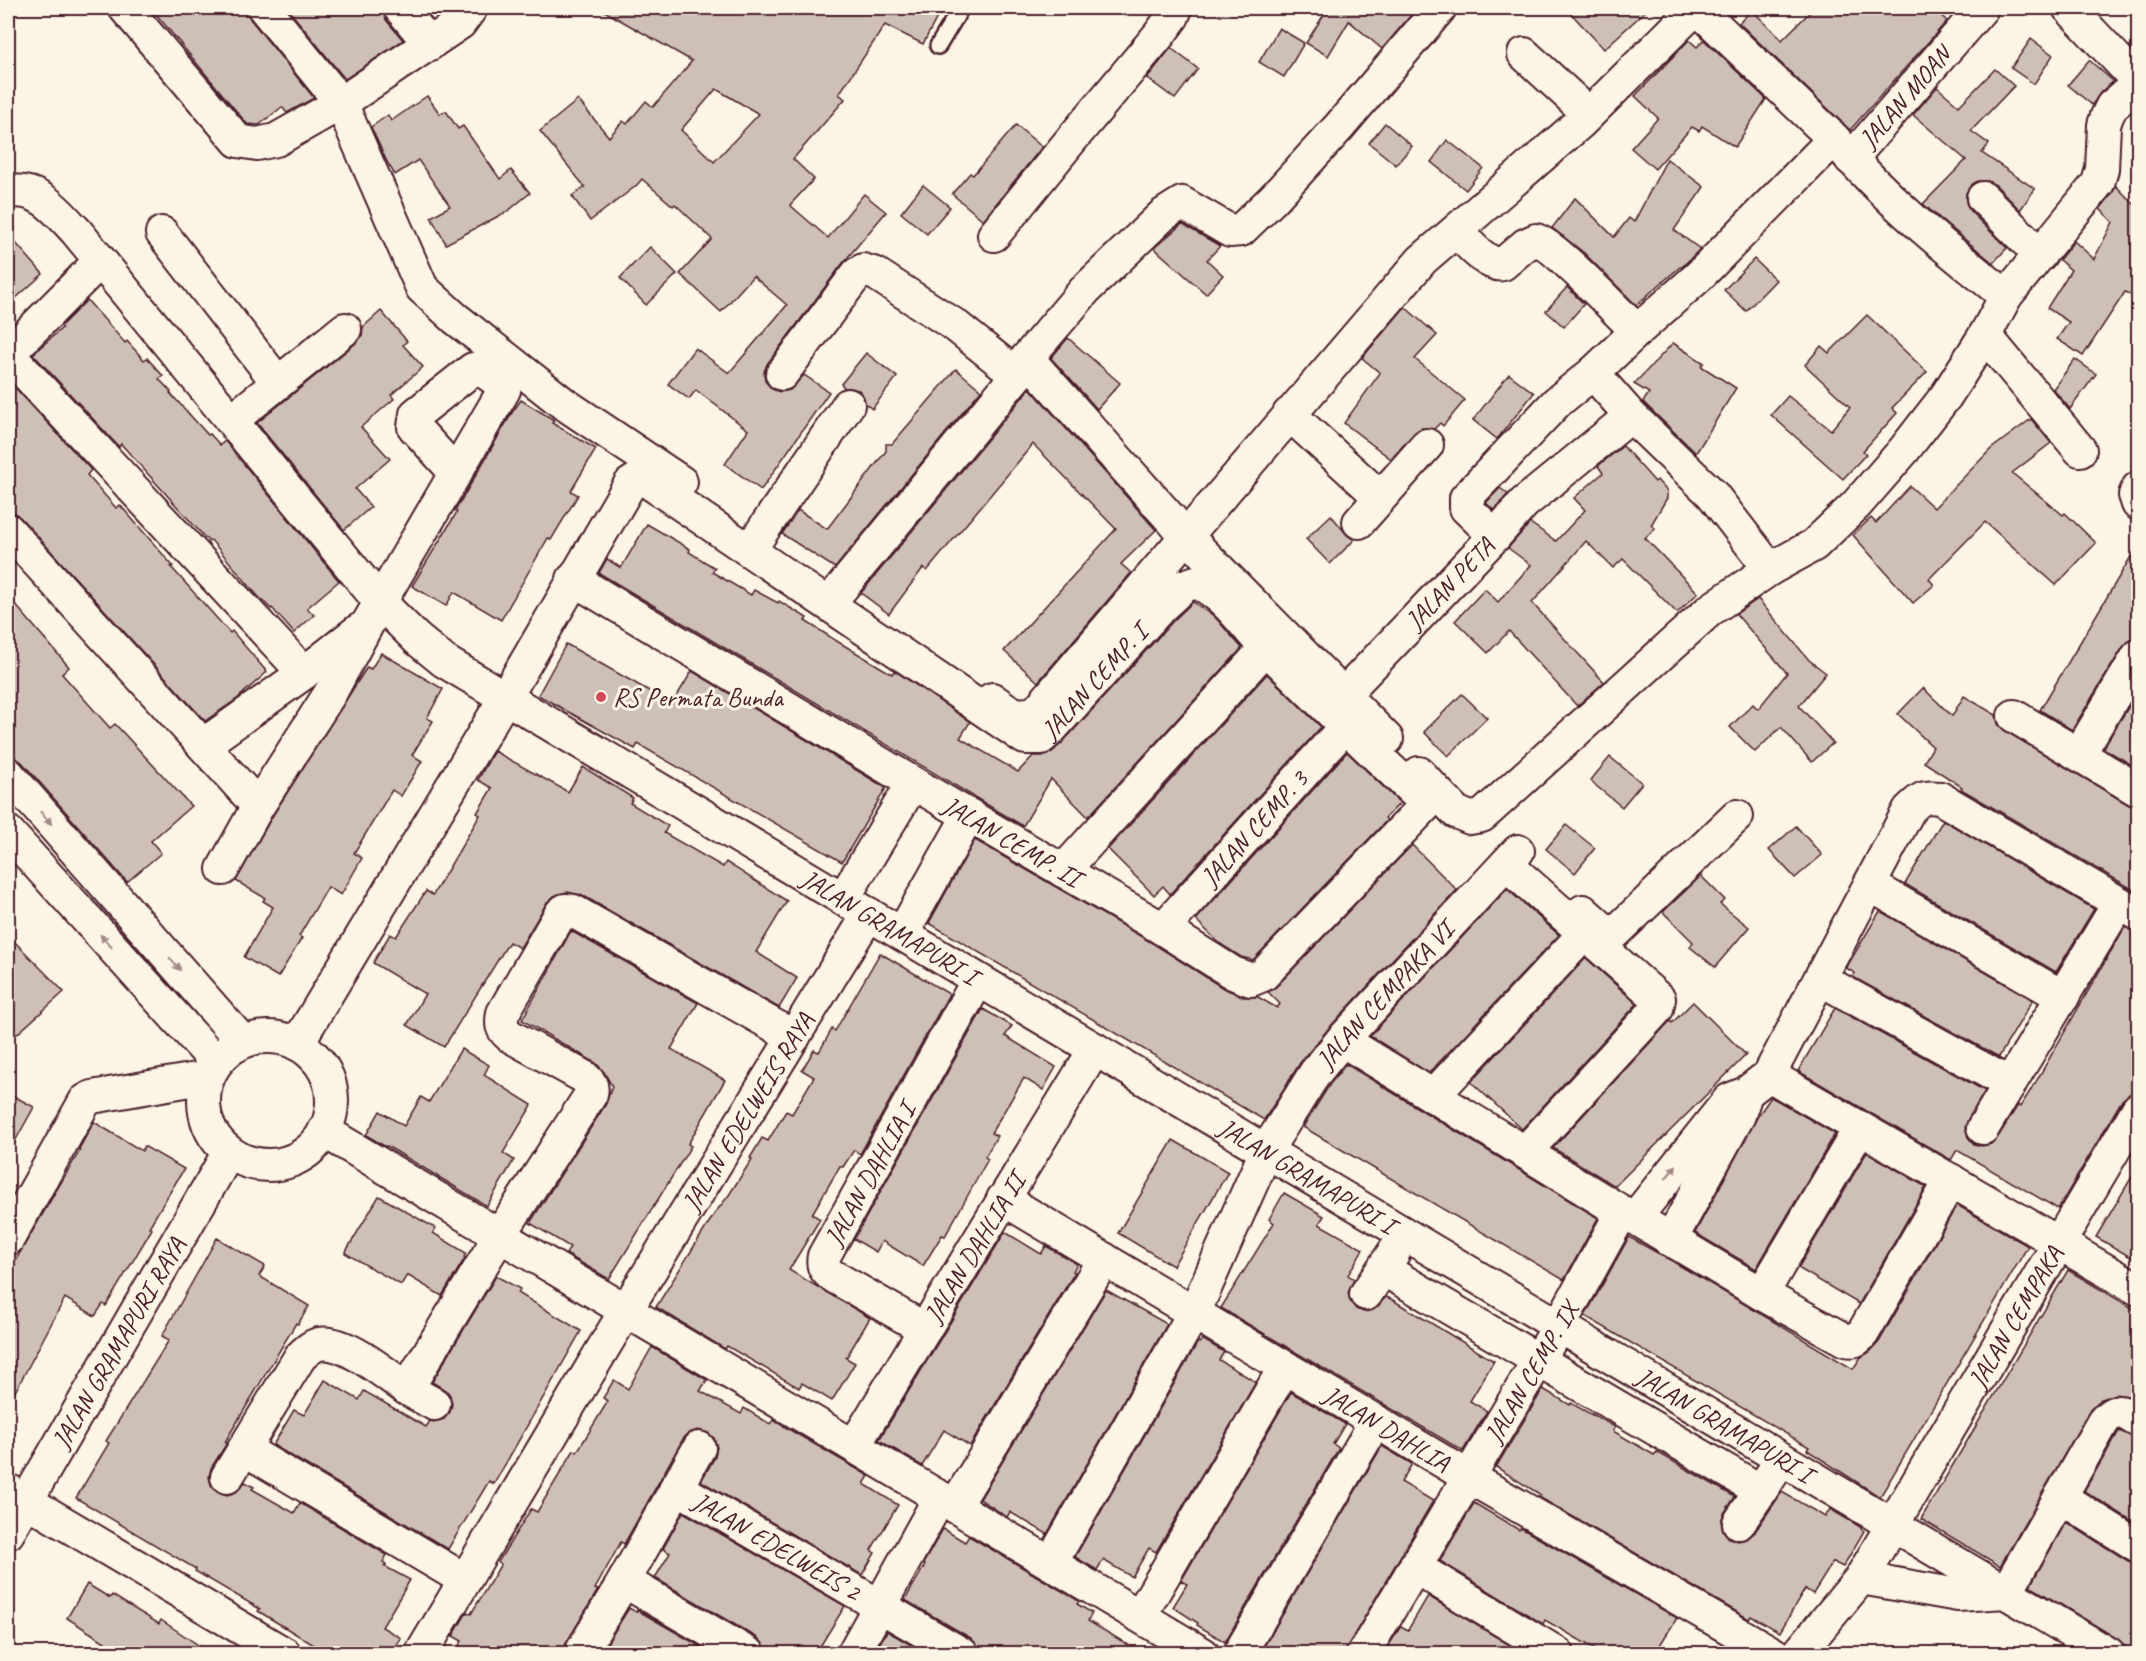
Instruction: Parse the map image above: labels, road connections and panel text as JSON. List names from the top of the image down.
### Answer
{
  "streets": {
    "street": [
      "JALAN MOAN",
      "JALAN PETA",
      "JALAN CEMP. I",
      "JALAN CEMP. 3",
      "JALAN CEMP. II",
      "JALAN GRAMAPURI I",
      "JALAN CEMPAKA VI",
      "JALAN EDELWEIS RAYA",
      "JALAN DAHLIA I",
      "JALAN DAHLIA II",
      "JALAN CEMPAKA",
      "JALAN GRAMAPURI RAYA",
      "JALAN CEMP. IX",
      "JALAN DAHLIA",
      "JALAN EDELWEIS 2"
    ]
  },
  "crossings": [
    ["JALAN MOAN", "JALAN PETA"],
    ["JALAN CEMP. I", "JALAN CEMP. 3"],
    ["JALAN CEMP. I", "JALAN CEMP. II"],
    ["JALAN CEMP. 3", "JALAN CEMP. II"],
    ["JALAN CEMP. II", "JALAN EDELWEIS RAYA"],
    ["JALAN GRAMAPURI I", "JALAN CEMPAKA VI"],
    ["JALAN GRAMAPURI I", "JALAN EDELWEIS RAYA"],
    ["JALAN GRAMAPURI I", "JALAN DAHLIA I"],
    ["JALAN GRAMAPURI I", "JALAN DAHLIA II"],
    ["JALAN GRAMAPURI I", "JALAN CEMPAKA"],
    ["JALAN GRAMAPURI I", "JALAN CEMP. IX"],
    ["JALAN CEMPAKA VI", "JALAN DAHLIA"],
    ["JALAN DAHLIA I", "JALAN DAHLIA II"],
    ["JALAN DAHLIA II", "JALAN DAHLIA"],
    ["JALAN CEMP. IX", "JALAN DAHLIA"]
  ],
  "places": ["RS Permata Bunda"]
}
